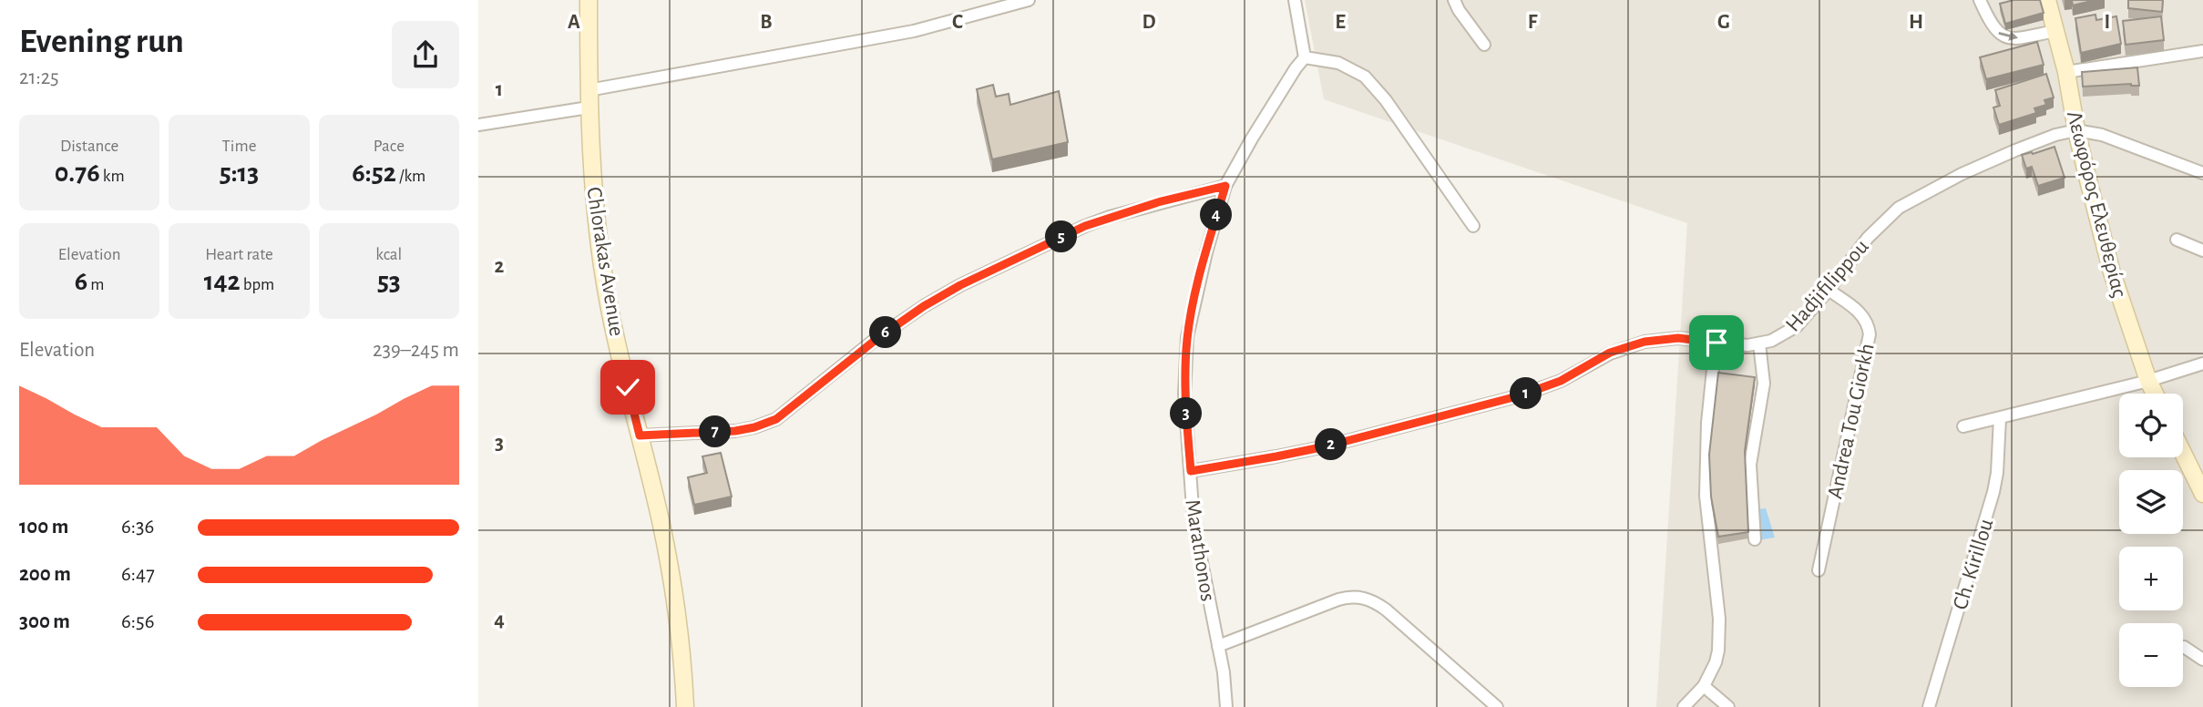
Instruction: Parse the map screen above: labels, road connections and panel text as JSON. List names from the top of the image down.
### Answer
{
  "streets": {
    "main road": ["Λεωφόρος Ελευθερίας", "Chlorakas Avenue"],
    "street": [
      "Hadjifilippou",
      "Andrea Tou Giorkh",
      "Marathonos",
      "Ch. Kirillou"
    ]
  },
  "crossings": [
    ["Λεωφόρος Ελευθερίας", "Hadjifilippou"],
    ["Hadjifilippou", "Andrea Tou Giorkh"],
    ["Hadjifilippou", "Marathonos"]
  ],
  "page": {
    "heading": ["Evening run", "21:25"],
    "stats": [
      ["Distance", "0.76 km"],
      ["Time", "5:13"],
      ["Pace", "6:52 /km"],
      ["Elevation", "6 m"],
      ["Heart rate", "142 bpm"],
      ["kcal", "53"]
    ],
    "pins": [
      "4",
      "5",
      "6",
      "1",
      "3",
      "7",
      "2"
    ],
    "chart": ["Elevation", "239–245 m"],
    "map_buttons": ["+", "−"],
    "list": [
      {
        "name": "100 m",
        "note": "6:36"
      },
      {
        "name": "200 m",
        "note": "6:47"
      },
      {
        "name": "300 m",
        "note": "6:56"
      }
    ]
  },
  "grid": {
    "columns": [
      "A",
      "B",
      "C",
      "D",
      "E",
      "F",
      "G",
      "H",
      "I"
    ],
    "rows": [
      "1",
      "2",
      "3",
      "4"
    ]
  }
}
